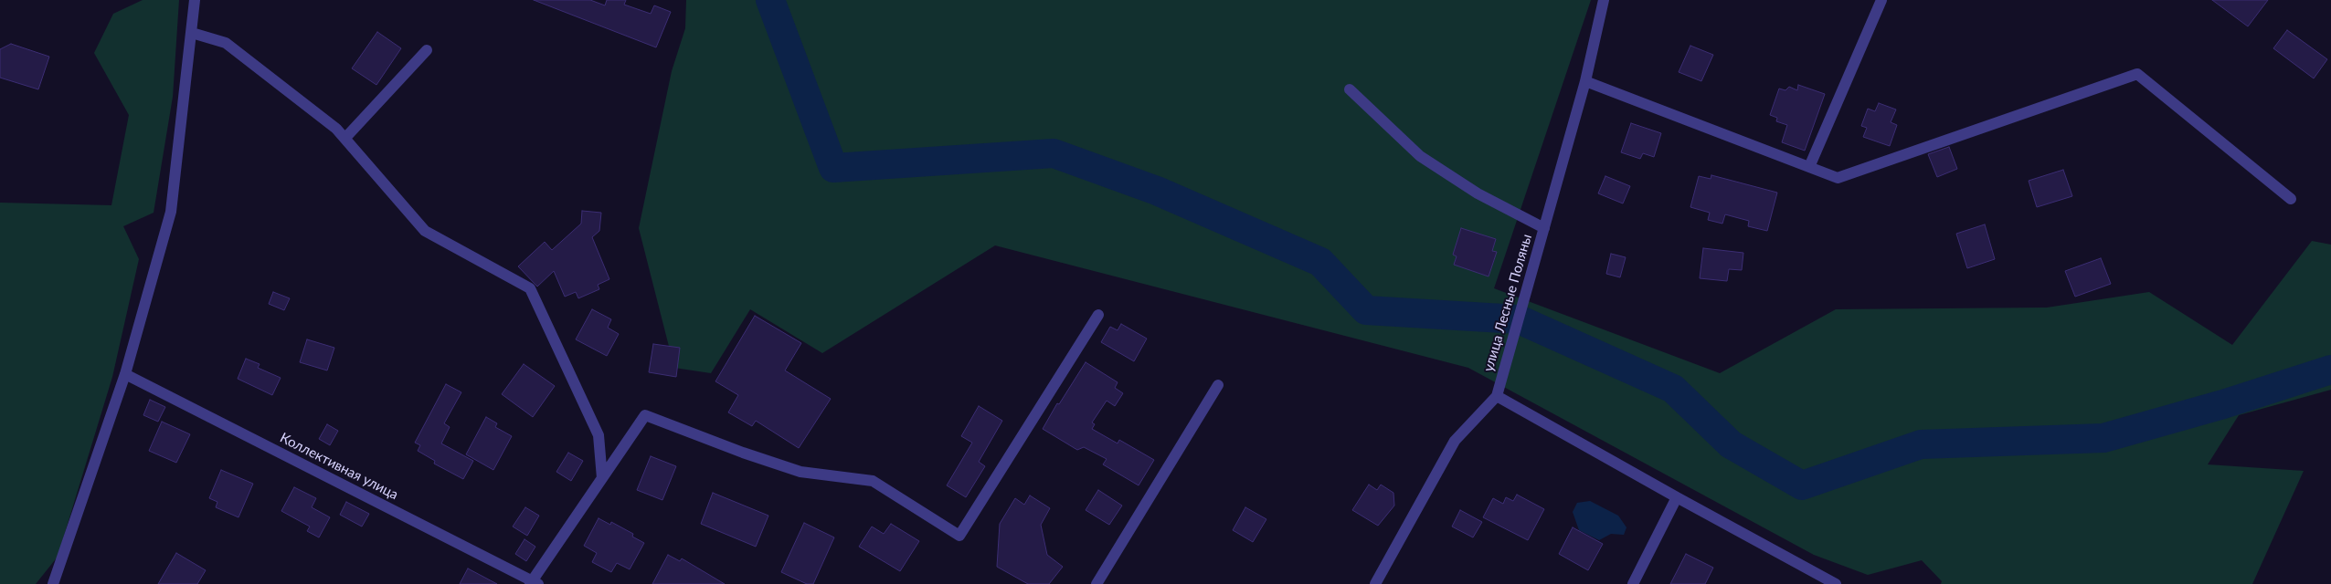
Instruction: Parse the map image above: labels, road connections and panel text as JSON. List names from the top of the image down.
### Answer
{
  "streets": {
    "street": ["улица Лесные Поляны", "Коллективная улица"]
  }
}
